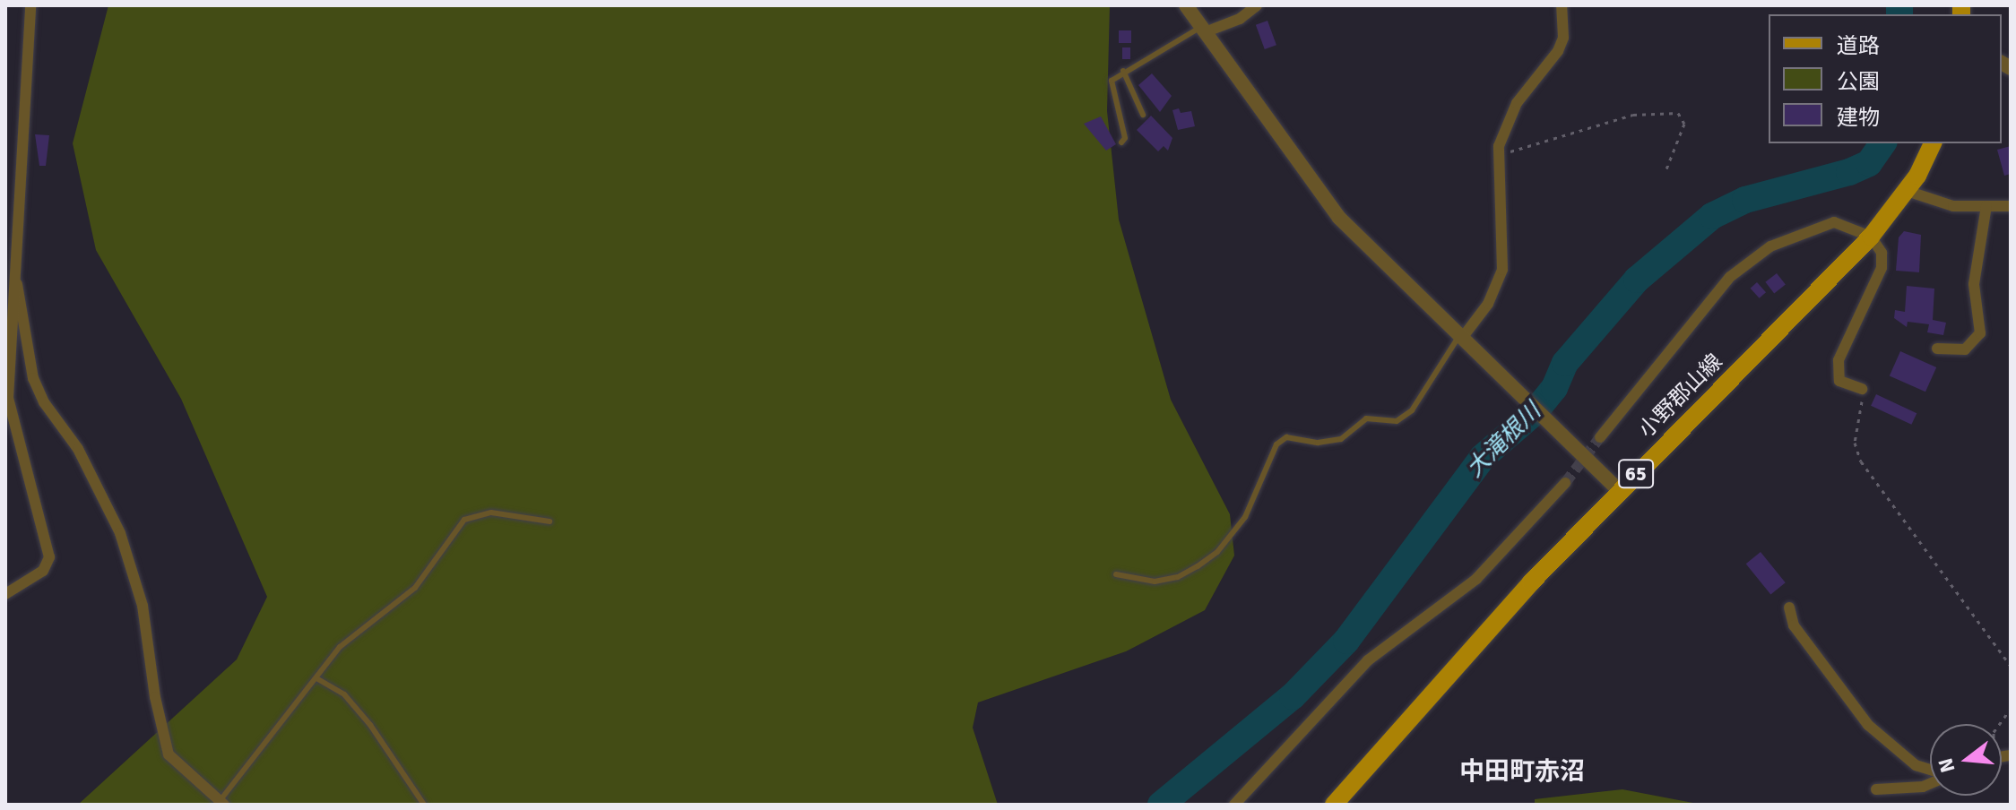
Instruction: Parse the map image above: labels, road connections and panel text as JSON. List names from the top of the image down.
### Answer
{
  "streets": {
    "main road": ["小野郡山線", "65"]
  },
  "districts": ["中田町赤沼"],
  "water": ["大滝根川"],
  "legend": ["道路", "公園", "建物"],
  "north": "left"
}
